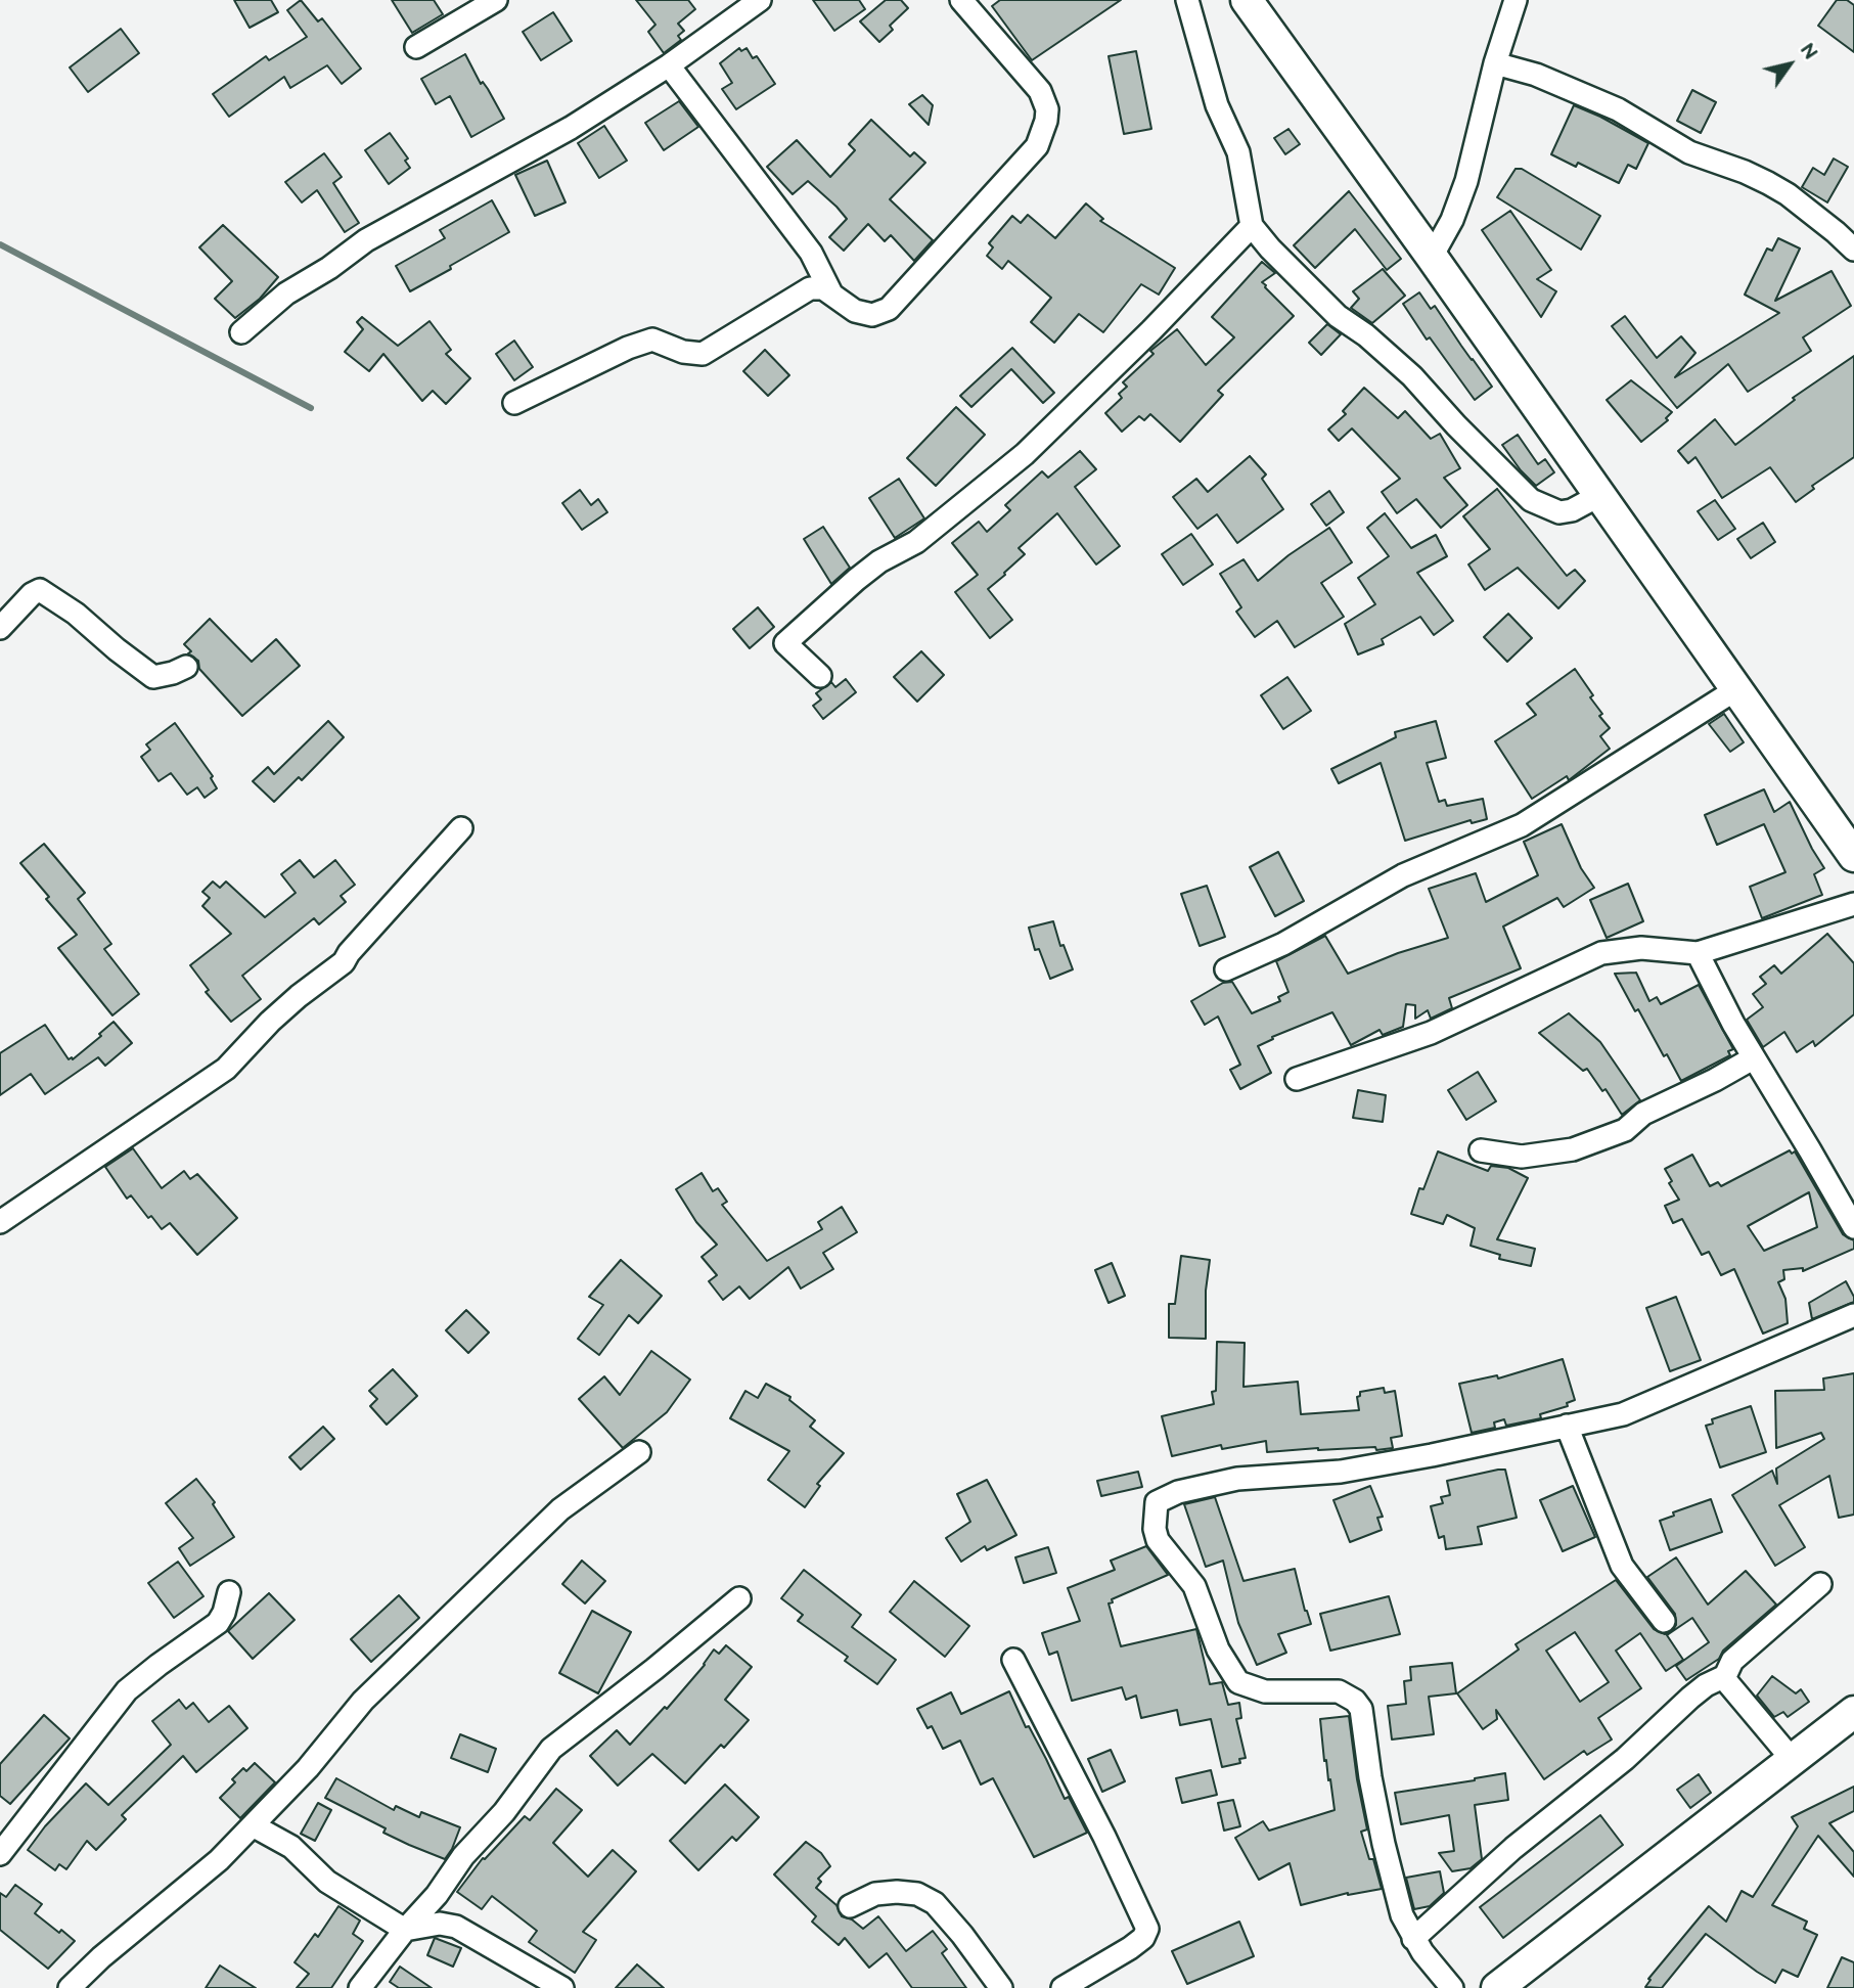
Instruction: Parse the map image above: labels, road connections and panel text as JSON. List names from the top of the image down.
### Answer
{
  "north": "top right"
}
